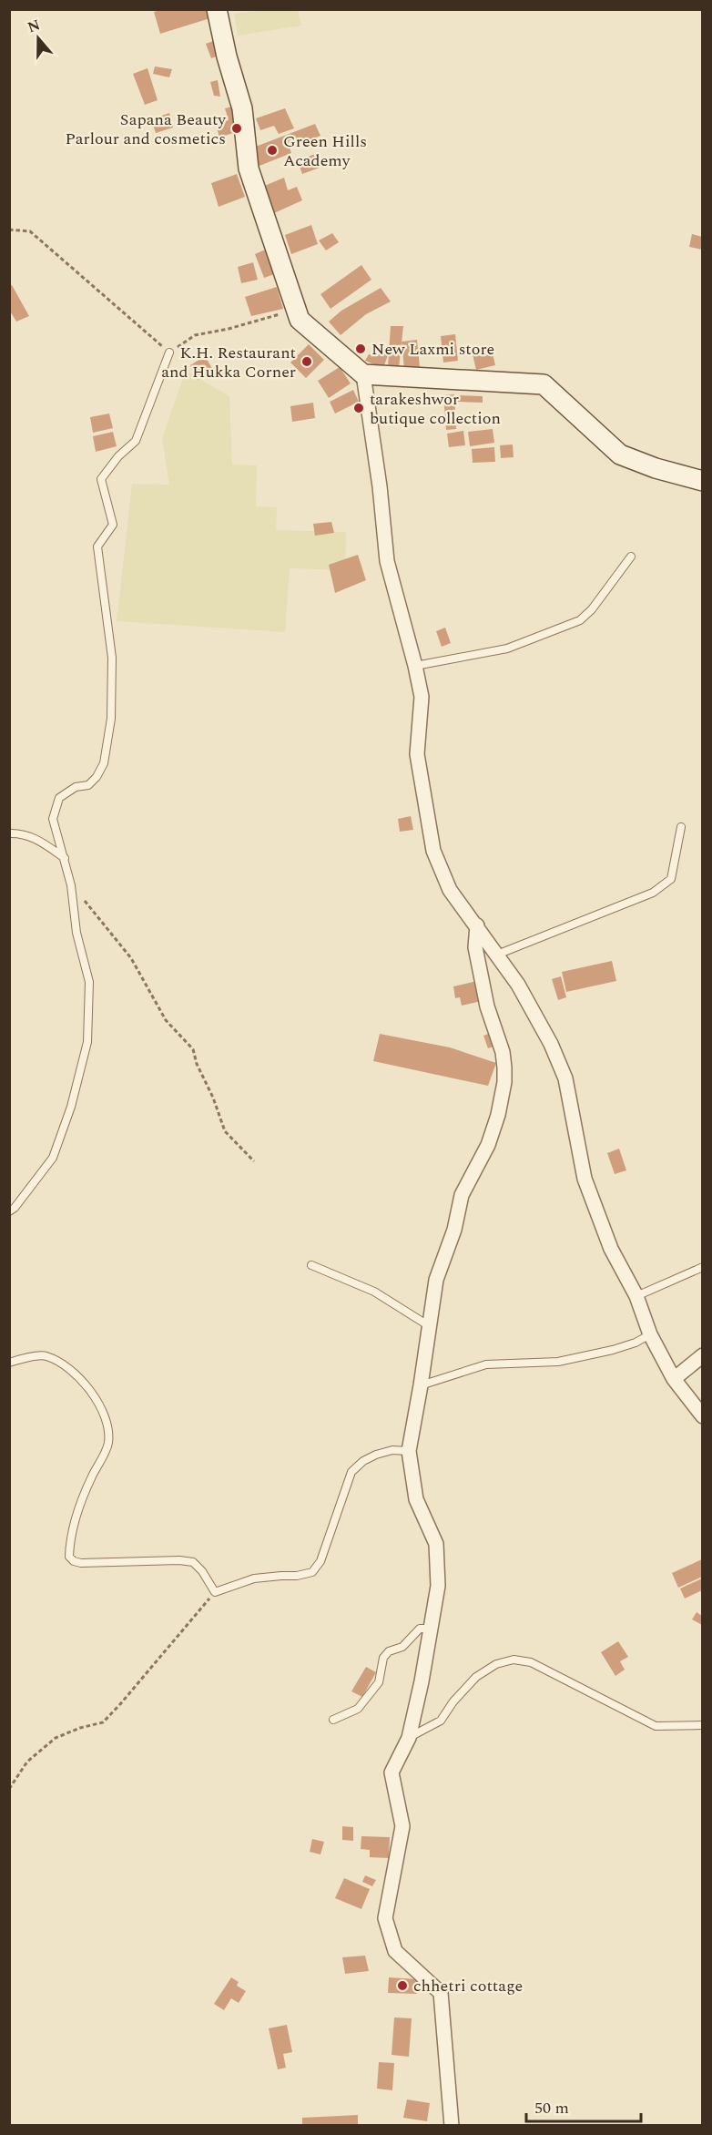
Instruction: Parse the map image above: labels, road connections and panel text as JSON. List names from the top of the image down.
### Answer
{
  "places": [
    "Sapana Beauty Parlour and cosmetics",
    "Green Hills Academy",
    "New Laxmi store",
    "K.H. Restaurant and Hukka Corner",
    "tarakeshwor butique collection",
    "chhetri cottage"
  ],
  "scale_bar": "50 m",
  "north": "top"
}
